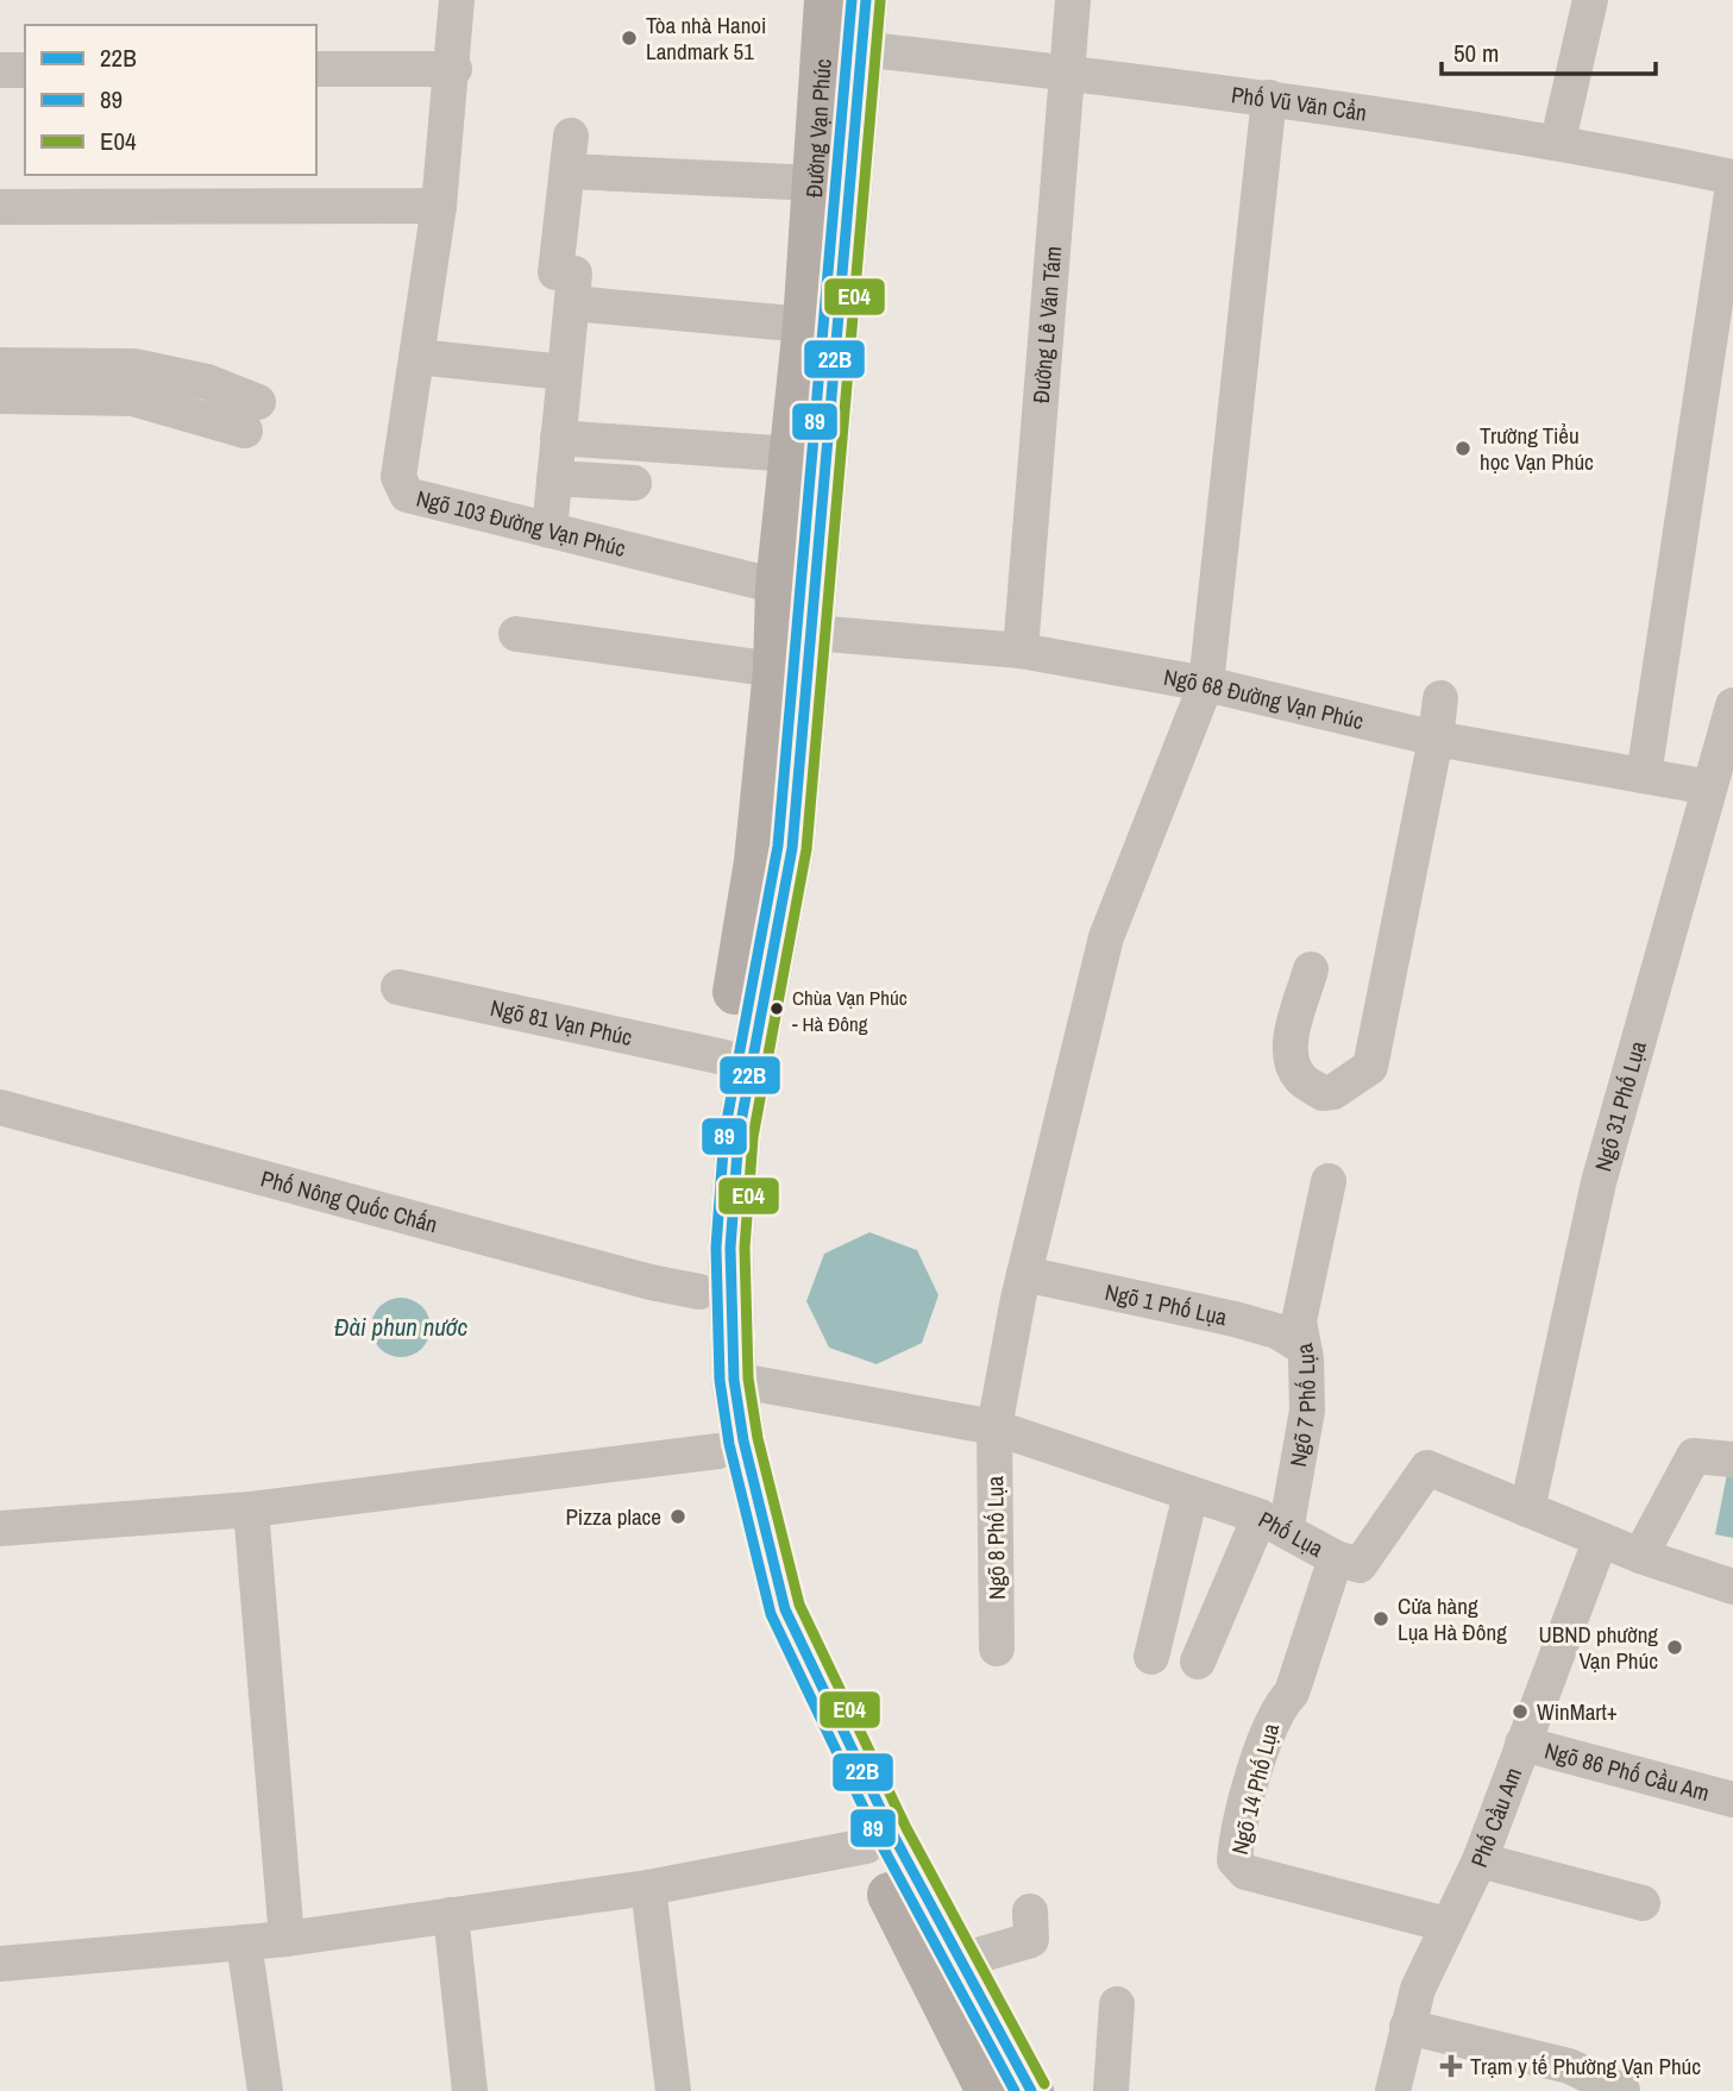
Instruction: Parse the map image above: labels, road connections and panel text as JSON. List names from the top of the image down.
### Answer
{
  "streets": {
    "main road": ["Đường Vạn Phúc"],
    "street": [
      "Phố Vũ Văn Cẩn",
      "Đường Lê Văn Tám",
      "Ngõ 103 Đường Vạn Phúc",
      "Ngõ 68 Đường Vạn Phúc",
      "Ngõ 81 Vạn Phúc",
      "Ngõ 31 Phố Lụa",
      "Phố Nông Quốc Chấn",
      "Ngõ 1 Phố Lụa",
      "Ngõ 7 Phố Lụa",
      "Phố Lụa",
      "Ngõ 8 Phố Lụa",
      "Ngõ 86 Phố Cầu Am",
      "Ngõ 14 Phố Lụa",
      "Phố Cầu Am"
    ]
  },
  "crossings": [
    ["Phố Vũ Văn Cẩn", "Đường Vạn Phúc"],
    ["Phố Vũ Văn Cẩn", "Đường Lê Văn Tám"],
    ["Phố Vũ Văn Cẩn", "Ngõ 8 Phố Lụa"],
    ["Đường Vạn Phúc", "Ngõ 103 Đường Vạn Phúc"],
    ["Đường Vạn Phúc", "Ngõ 68 Đường Vạn Phúc"],
    ["Đường Vạn Phúc", "Ngõ 81 Vạn Phúc"],
    ["Đường Vạn Phúc", "Phố Nông Quốc Chấn"],
    ["Đường Vạn Phúc", "Phố Lụa"],
    ["Đường Lê Văn Tám", "Ngõ 68 Đường Vạn Phúc"],
    ["Ngõ 68 Đường Vạn Phúc", "Ngõ 31 Phố Lụa"],
    ["Ngõ 68 Đường Vạn Phúc", "Ngõ 8 Phố Lụa"],
    ["Ngõ 31 Phố Lụa", "Phố Lụa"],
    ["Ngõ 1 Phố Lụa", "Ngõ 7 Phố Lụa"],
    ["Ngõ 1 Phố Lụa", "Ngõ 8 Phố Lụa"],
    ["Ngõ 7 Phố Lụa", "Phố Lụa"],
    ["Phố Lụa", "Ngõ 8 Phố Lụa"],
    ["Phố Lụa", "Ngõ 14 Phố Lụa"],
    ["Phố Lụa", "Phố Cầu Am"],
    ["Ngõ 86 Phố Cầu Am", "Phố Cầu Am"],
    ["Ngõ 14 Phố Lụa", "Phố Cầu Am"]
  ],
  "water": ["Đài phun nước"],
  "places": {
    "other": [
      "Tòa nhà Hanoi Landmark 51",
      "Trường Tiểu học Vạn Phúc",
      "Chùa Vạn Phúc - Hà Đông",
      "Pizza place",
      "Cửa hàng Lụa Hà Đông",
      "UBND phường Vạn Phúc",
      "WinMart+"
    ],
    "health": ["Trạm y tế Phường Vạn Phúc"]
  },
  "lines": ["transit line 22B", "transit line 89", "transit line E04"],
  "legend": ["22B", "89", "E04"],
  "scale_bar": "50 m"
}
